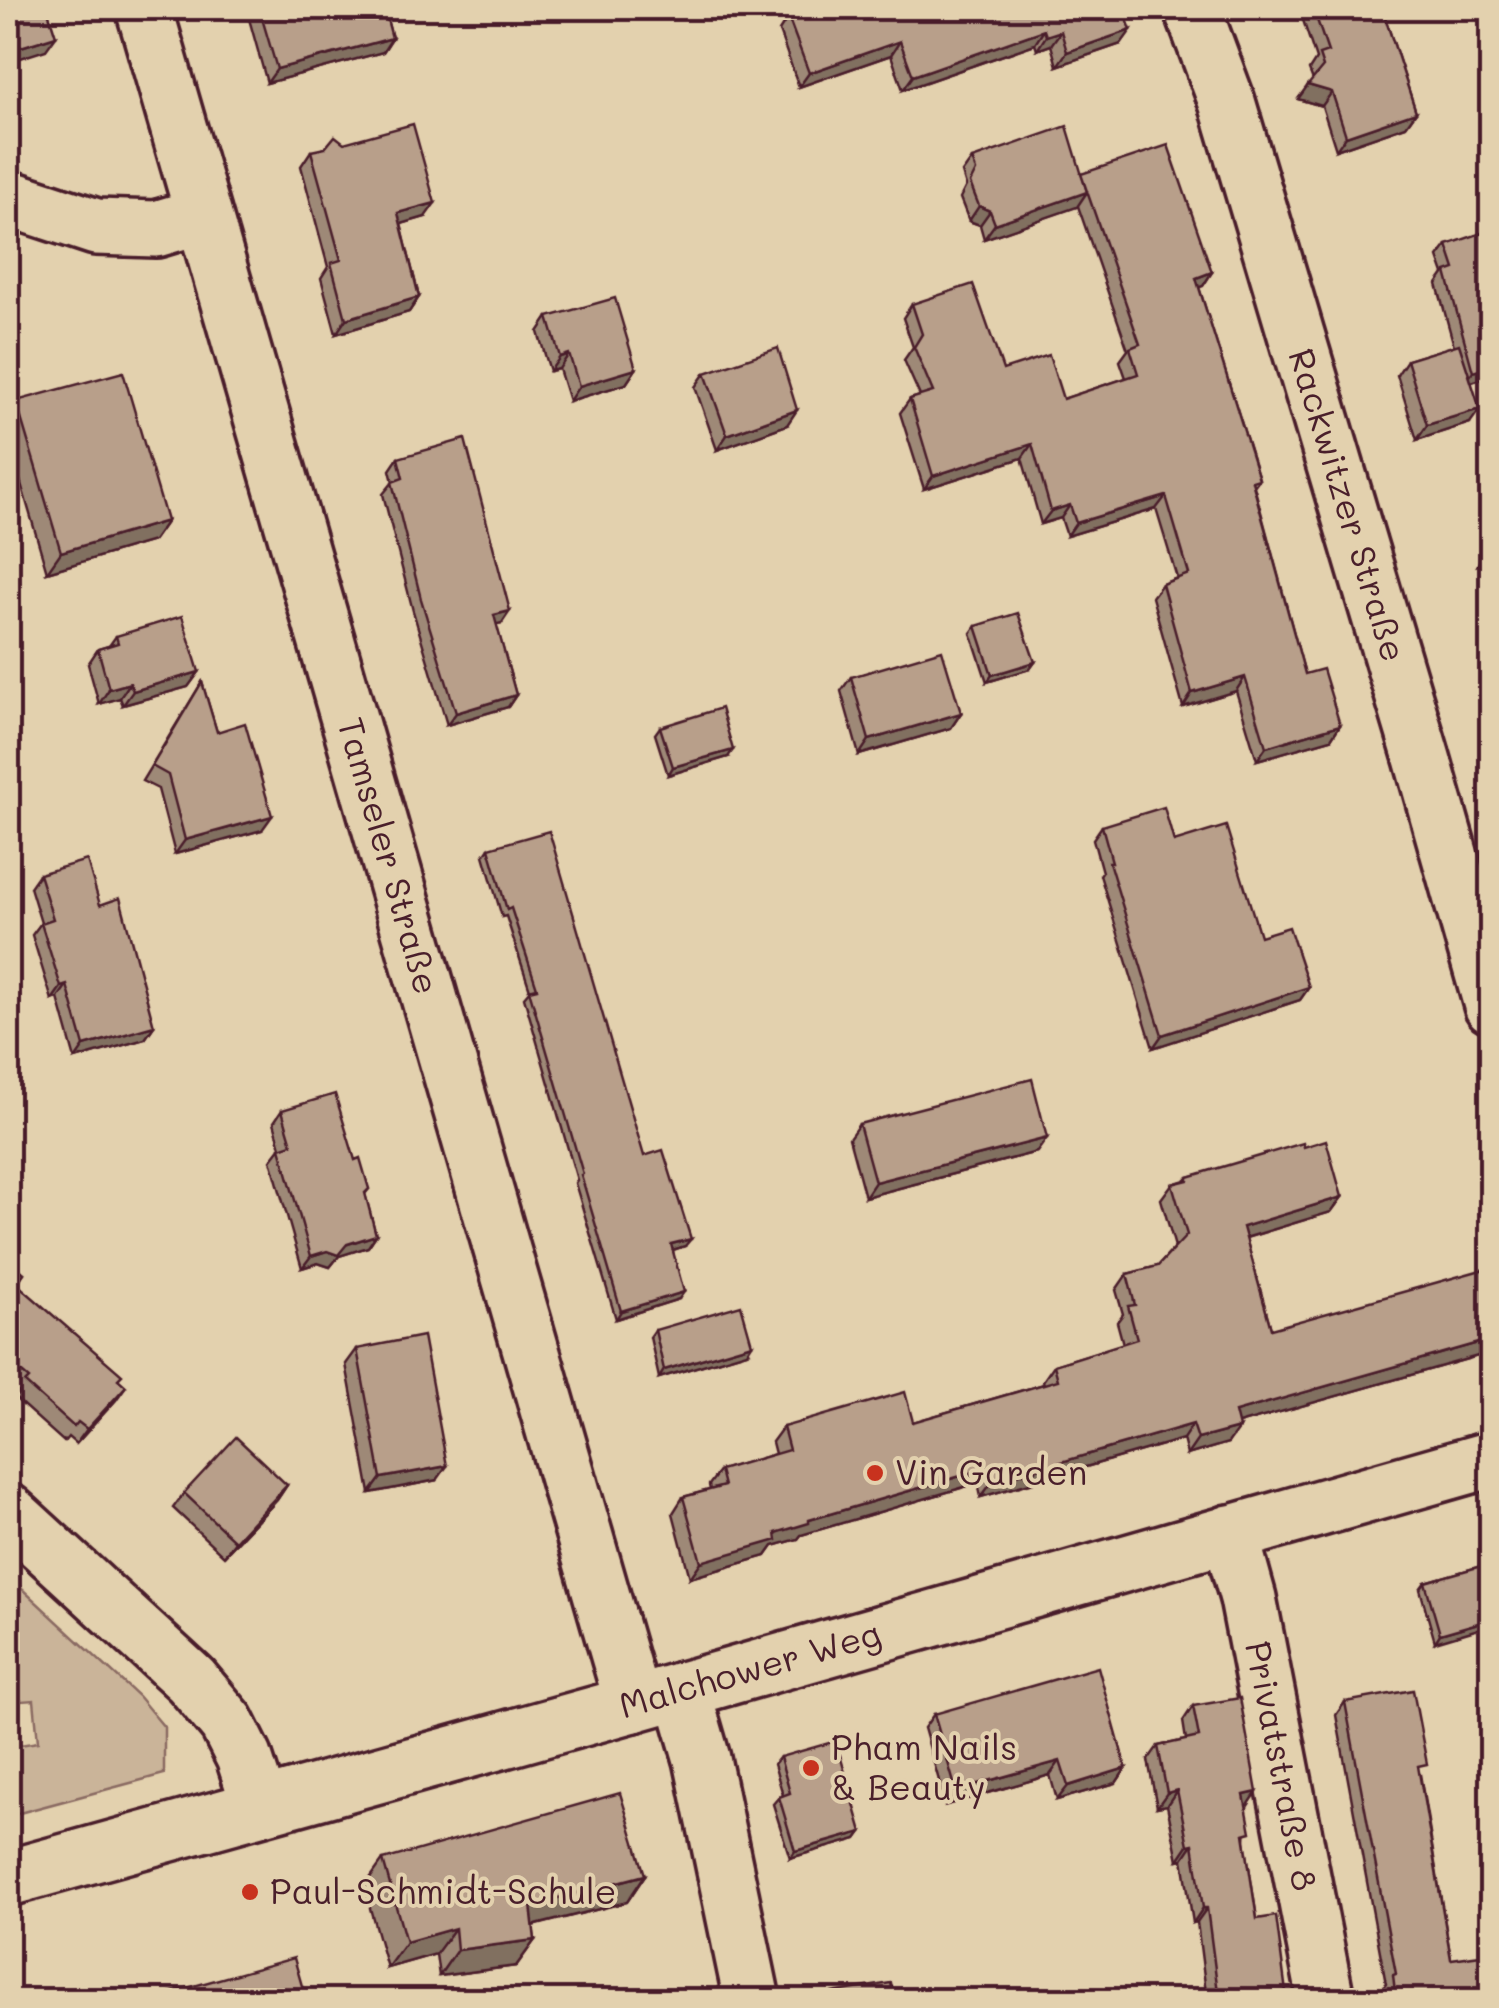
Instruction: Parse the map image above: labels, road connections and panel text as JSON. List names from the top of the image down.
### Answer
{
  "streets": {
    "street": [
      "Rackwitzer Straße",
      "Tamseler Straße",
      "Malchower Weg",
      "Privatstraße 8"
    ]
  },
  "crossings": [
    ["Tamseler Straße", "Malchower Weg"],
    ["Malchower Weg", "Privatstraße 8"]
  ],
  "places": ["Vin Garden", "Pham Nails & Beauty", "Paul-Schmidt-Schule"]
}
